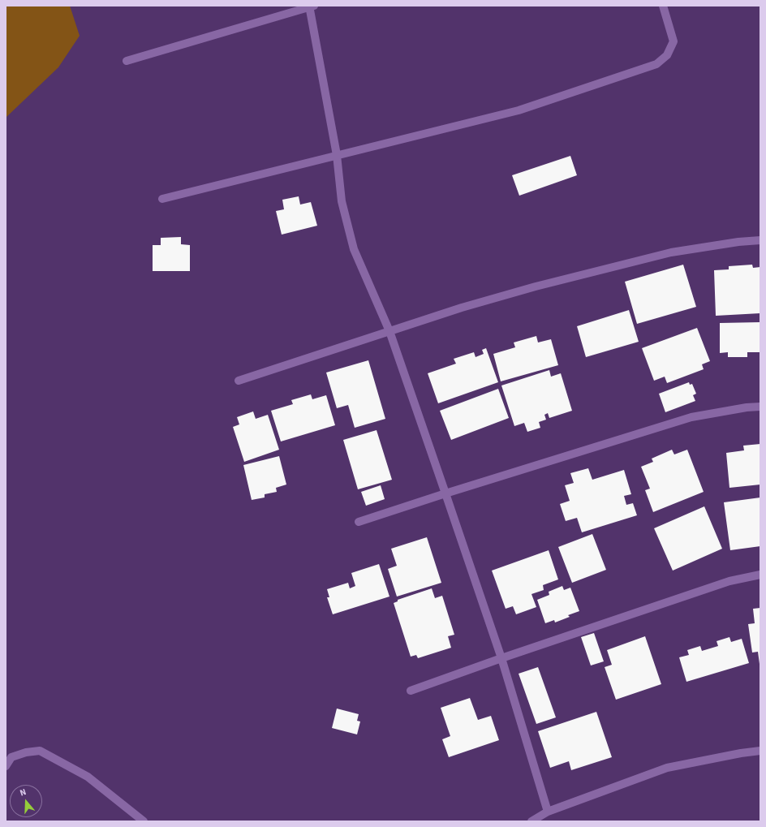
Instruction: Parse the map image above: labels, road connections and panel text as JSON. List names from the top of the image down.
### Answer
{
  "north": "top"
}
